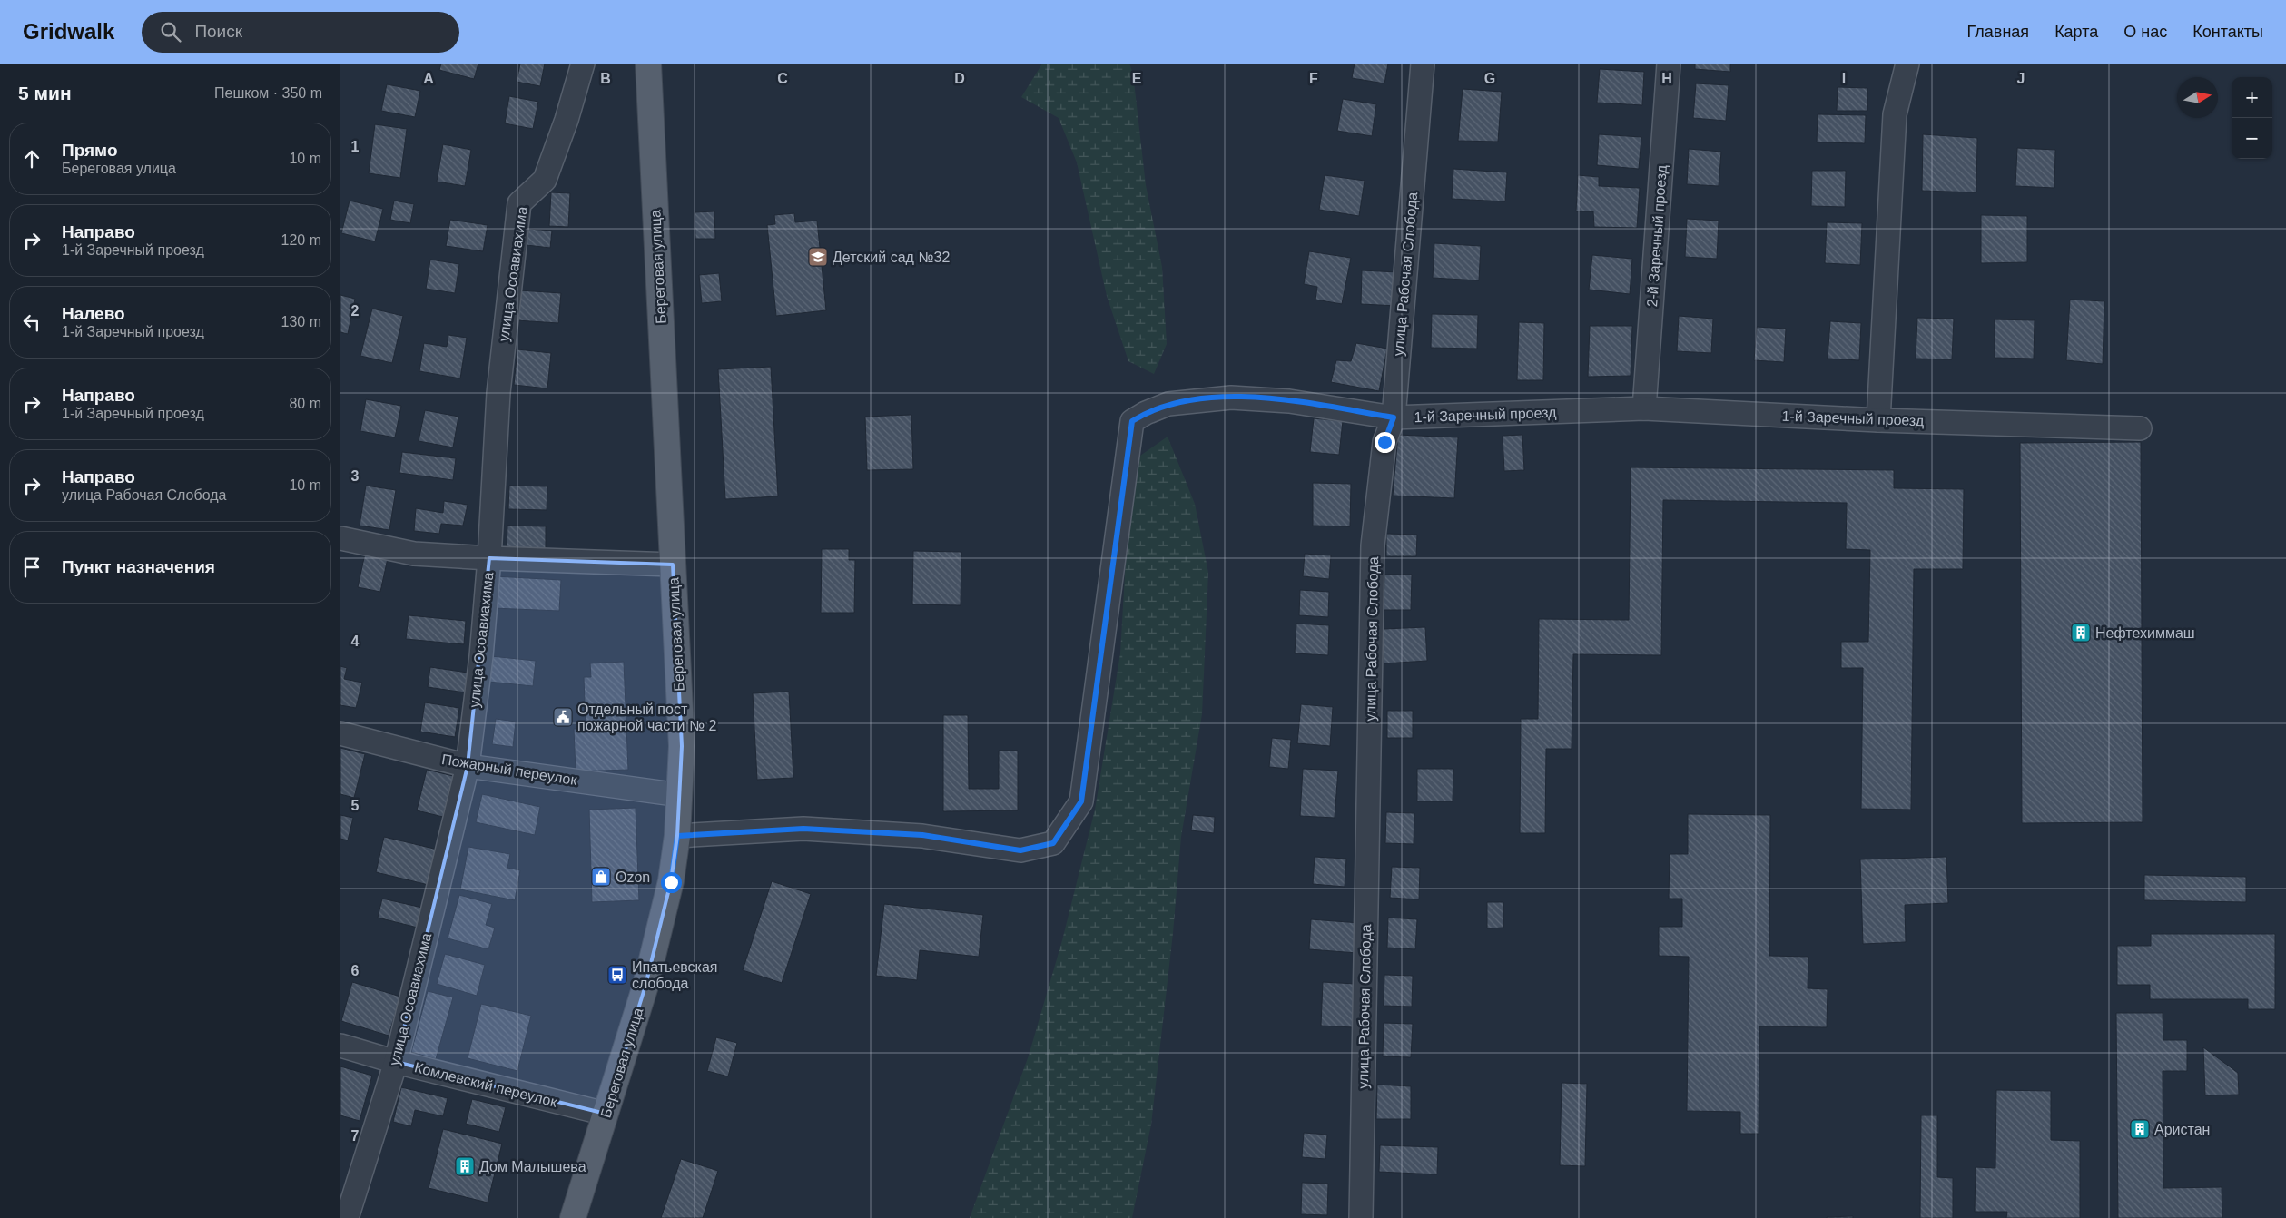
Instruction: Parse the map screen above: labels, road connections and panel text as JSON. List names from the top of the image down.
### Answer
{
  "streets": {
    "main road": ["Береговая улица"],
    "street": [
      "2-й Заречный проезд",
      "улица Осоавиахима",
      "улица Рабочая Слобода",
      "1-й Заречный проезд",
      "Пожарный переулок",
      "Комлевский переулок"
    ]
  },
  "crossings": [
    ["2-й Заречный проезд", "1-й Заречный проезд"],
    ["Береговая улица", "1-й Заречный проезд"],
    ["Береговая улица", "Пожарный переулок"],
    ["Береговая улица", "Комлевский переулок"],
    ["улица Осоавиахима", "Пожарный переулок"],
    ["улица Осоавиахима", "Комлевский переулок"],
    ["улица Рабочая Слобода", "1-й Заречный проезд"]
  ],
  "places": {
    "school or university": ["Детский сад №32"],
    "building": ["Нефтехиммаш", "Аристан", "Дом Малышева"],
    "public building": ["Отдельный пост пожарной части № 2"],
    "shop": ["Ozon"],
    "bus stop": ["Ипатьевская слобода"]
  },
  "north": "right",
  "page": {
    "header": "Gridwalk",
    "search": "Поиск",
    "nav": [
      "Главная",
      "Карта",
      "О нас",
      "Контакты"
    ],
    "heading": ["5 мин", "Пешком · 350 m"],
    "map_buttons": ["+", "−"],
    "list": [
      ["Прямо", "Береговая улица", "10 m"],
      ["Направо", "1-й Заречный проезд", "120 m"],
      ["Налево", "1-й Заречный проезд", "130 m"],
      ["Направо", "1-й Заречный проезд", "80 m"],
      ["Направо", "улица Рабочая Слобода", "10 m"],
      "Пункт назначения"
    ]
  },
  "grid": {
    "columns": [
      "A",
      "B",
      "C",
      "D",
      "E",
      "F",
      "G",
      "H",
      "I",
      "J"
    ],
    "rows": [
      "1",
      "2",
      "3",
      "4",
      "5",
      "6",
      "7"
    ]
  }
}
